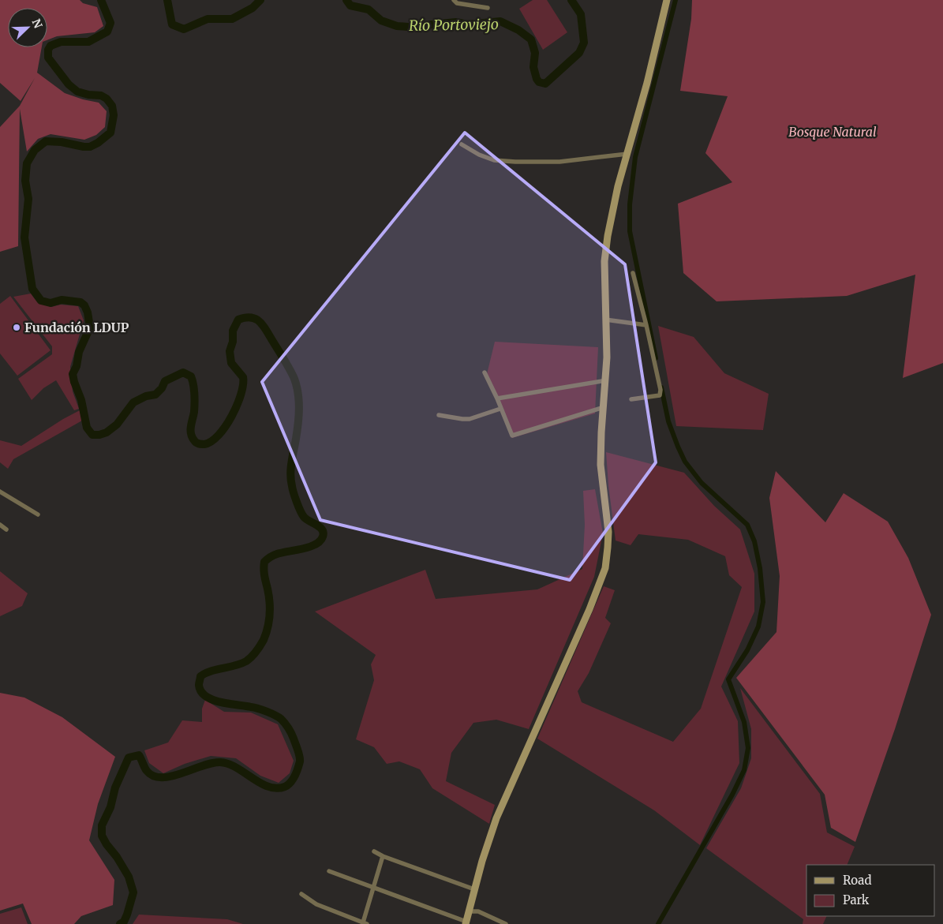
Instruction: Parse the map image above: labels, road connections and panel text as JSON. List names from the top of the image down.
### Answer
{
  "water": ["Río Portoviejo"],
  "parks": ["Bosque Natural"],
  "places": ["Fundación LDUP"],
  "legend": ["Road", "Park"],
  "north": "top right"
}
